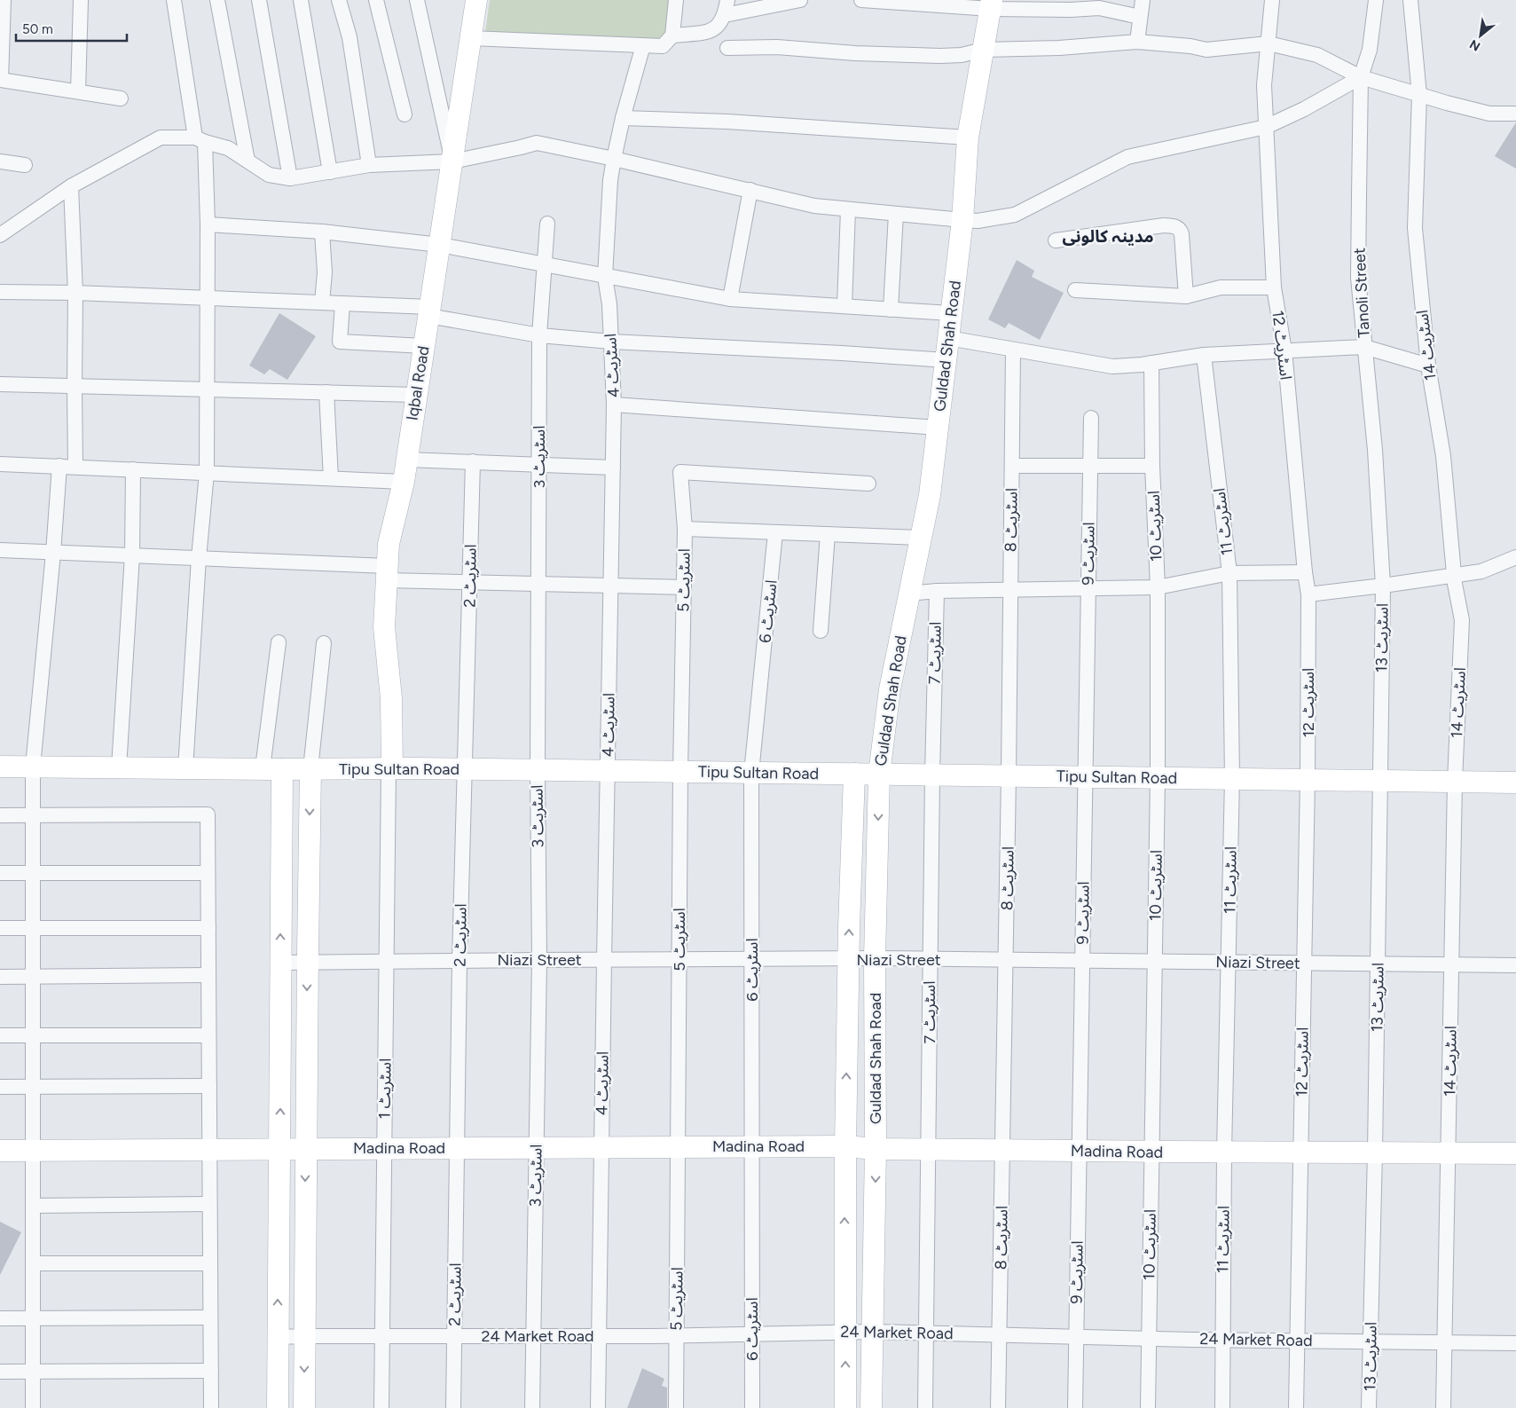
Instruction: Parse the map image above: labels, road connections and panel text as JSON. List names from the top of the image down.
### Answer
{
  "streets": {
    "street": [
      "Tanoli Street",
      "اسٹریٹ 12",
      "اسٹریٹ 14",
      "Guldad Shah Road",
      "اسٹریٹ 4",
      "Iqbal Road",
      "اسٹریٹ 3",
      "اسٹریٹ 8",
      "اسٹریٹ 11",
      "اسٹریٹ 10",
      "اسٹریٹ 9",
      "اسٹریٹ 2",
      "اسٹریٹ 5",
      "اسٹریٹ 6",
      "اسٹریٹ 13",
      "اسٹریٹ 7",
      "Tipu Sultan Road",
      "Niazi Street",
      "اسٹریٹ 1",
      "Madina Road",
      "24 Market Road"
    ]
  },
  "crossings": [
    ["Tanoli Street", "اسٹریٹ 13"],
    ["اسٹریٹ 12", "Tipu Sultan Road"],
    ["اسٹریٹ 12", "Niazi Street"],
    ["اسٹریٹ 12", "Madina Road"],
    ["اسٹریٹ 12", "24 Market Road"],
    ["اسٹریٹ 14", "Tipu Sultan Road"],
    ["اسٹریٹ 14", "Niazi Street"],
    ["اسٹریٹ 14", "Madina Road"],
    ["اسٹریٹ 14", "24 Market Road"],
    ["Guldad Shah Road", "Tipu Sultan Road"],
    ["Guldad Shah Road", "Niazi Street"],
    ["Guldad Shah Road", "Madina Road"],
    ["Guldad Shah Road", "24 Market Road"],
    ["اسٹریٹ 4", "Tipu Sultan Road"],
    ["اسٹریٹ 4", "Niazi Street"],
    ["اسٹریٹ 4", "Madina Road"],
    ["اسٹریٹ 4", "24 Market Road"],
    ["Iqbal Road", "Tipu Sultan Road"],
    ["Iqbal Road", "اسٹریٹ 1"],
    ["اسٹریٹ 3", "Tipu Sultan Road"],
    ["اسٹریٹ 3", "Niazi Street"],
    ["اسٹریٹ 3", "Madina Road"],
    ["اسٹریٹ 3", "24 Market Road"],
    ["اسٹریٹ 8", "Tipu Sultan Road"],
    ["اسٹریٹ 8", "Niazi Street"],
    ["اسٹریٹ 8", "Madina Road"],
    ["اسٹریٹ 8", "24 Market Road"],
    ["اسٹریٹ 11", "Tipu Sultan Road"],
    ["اسٹریٹ 11", "Niazi Street"],
    ["اسٹریٹ 11", "Madina Road"],
    ["اسٹریٹ 11", "24 Market Road"],
    ["اسٹریٹ 10", "Tipu Sultan Road"],
    ["اسٹریٹ 10", "Niazi Street"],
    ["اسٹریٹ 10", "Madina Road"],
    ["اسٹریٹ 10", "24 Market Road"],
    ["اسٹریٹ 9", "Tipu Sultan Road"],
    ["اسٹریٹ 9", "Niazi Street"],
    ["اسٹریٹ 9", "Madina Road"],
    ["اسٹریٹ 9", "24 Market Road"],
    ["اسٹریٹ 2", "Tipu Sultan Road"],
    ["اسٹریٹ 2", "Niazi Street"],
    ["اسٹریٹ 2", "Madina Road"],
    ["اسٹریٹ 2", "24 Market Road"],
    ["اسٹریٹ 5", "Tipu Sultan Road"],
    ["اسٹریٹ 5", "Niazi Street"],
    ["اسٹریٹ 5", "Madina Road"],
    ["اسٹریٹ 5", "24 Market Road"],
    ["اسٹریٹ 6", "Tipu Sultan Road"],
    ["اسٹریٹ 6", "Niazi Street"],
    ["اسٹریٹ 6", "Madina Road"],
    ["اسٹریٹ 6", "24 Market Road"],
    ["اسٹریٹ 13", "Tipu Sultan Road"],
    ["اسٹریٹ 13", "Niazi Street"],
    ["اسٹریٹ 13", "Madina Road"],
    ["اسٹریٹ 13", "24 Market Road"],
    ["اسٹریٹ 7", "Tipu Sultan Road"],
    ["اسٹریٹ 7", "Niazi Street"],
    ["اسٹریٹ 7", "Madina Road"],
    ["اسٹریٹ 7", "24 Market Road"],
    ["Tipu Sultan Road", "اسٹریٹ 1"],
    ["Niazi Street", "اسٹریٹ 1"],
    ["اسٹریٹ 1", "Madina Road"],
    ["اسٹریٹ 1", "24 Market Road"]
  ],
  "districts": ["مدینہ کالونی"],
  "scale_bar": "50 m",
  "north": "bottom left"
}
